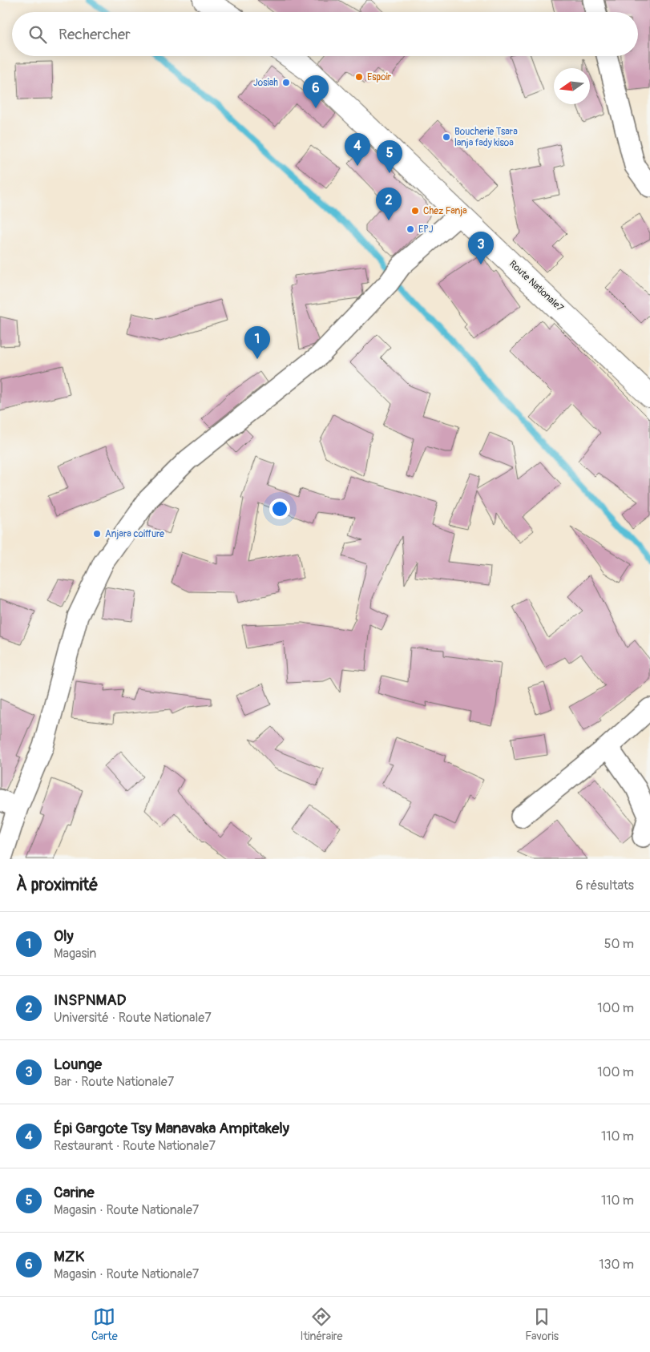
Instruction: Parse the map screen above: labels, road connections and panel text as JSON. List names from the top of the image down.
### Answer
{
  "streets": {
    "main road": ["Route Nationale7"]
  },
  "places": [
    "Espoir",
    "Josiah",
    "Boucherie Tsara lanja fady kisoa",
    "Chez Fanja",
    "EPJ",
    "Anjara coiffure"
  ],
  "north": "left",
  "page": {
    "search": "Rechercher",
    "pins": [
      "6",
      "4",
      "5",
      "2",
      "3",
      "1"
    ],
    "heading": ["À proximité", "6 résultats"],
    "list": [
      {
        "mark": "1",
        "name": "Oly",
        "note": "Magasin",
        "value": "50 m"
      },
      {
        "mark": "2",
        "name": "INSPNMAD",
        "note": "Université · Route Nationale7",
        "value": "100 m"
      },
      {
        "mark": "3",
        "name": "Lounge",
        "note": "Bar · Route Nationale7",
        "value": "100 m"
      },
      {
        "mark": "4",
        "name": "Épi Gargote Tsy Manavaka Ampitakely",
        "note": "Restaurant · Route Nationale7",
        "value": "110 m"
      },
      {
        "mark": "5",
        "name": "Carine",
        "note": "Magasin · Route Nationale7",
        "value": "110 m"
      },
      {
        "mark": "6",
        "name": "MZK",
        "note": "Magasin · Route Nationale7",
        "value": "130 m"
      }
    ],
    "nav": ["Carte", "Itinéraire", "Favoris"]
  }
}
